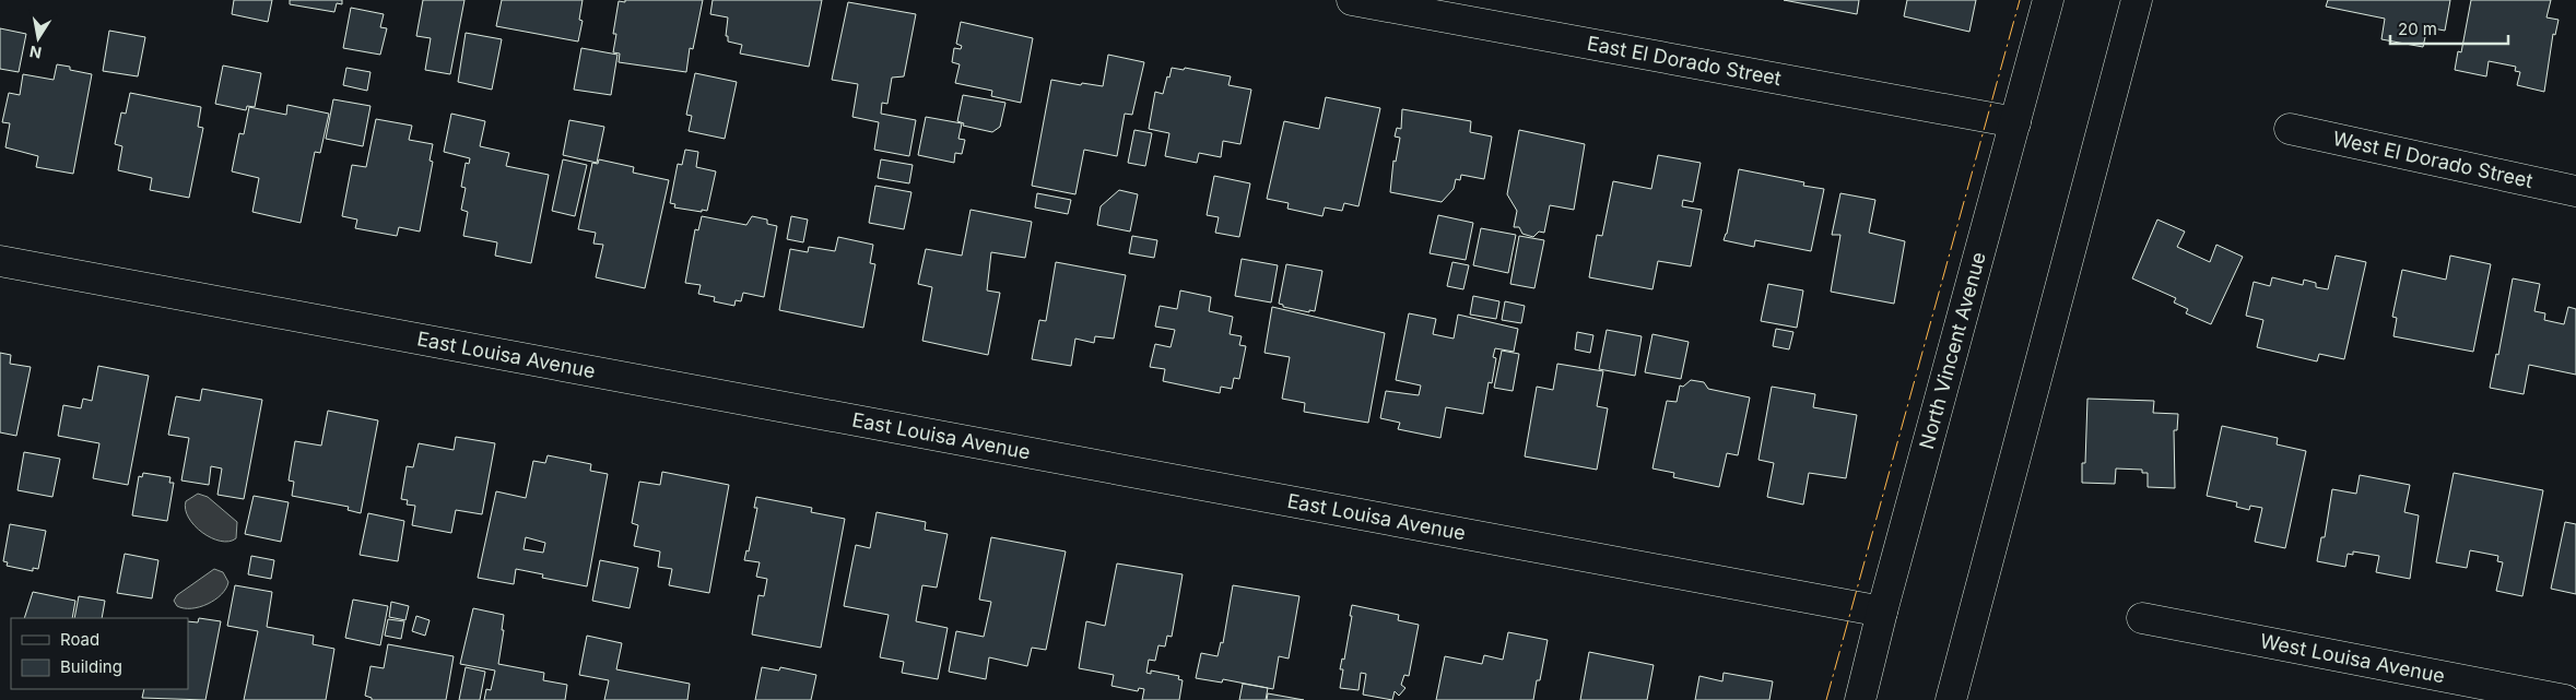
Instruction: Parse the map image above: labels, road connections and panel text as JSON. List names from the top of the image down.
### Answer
{
  "streets": {
    "street": [
      "East El Dorado Street",
      "West El Dorado Street",
      "North Vincent Avenue",
      "East Louisa Avenue",
      "West Louisa Avenue"
    ]
  },
  "crossings": [
    ["East El Dorado Street", "North Vincent Avenue"],
    ["North Vincent Avenue", "East Louisa Avenue"]
  ],
  "legend": ["Road", "Building"],
  "scale_bar": "20 m",
  "north": "bottom"
}
